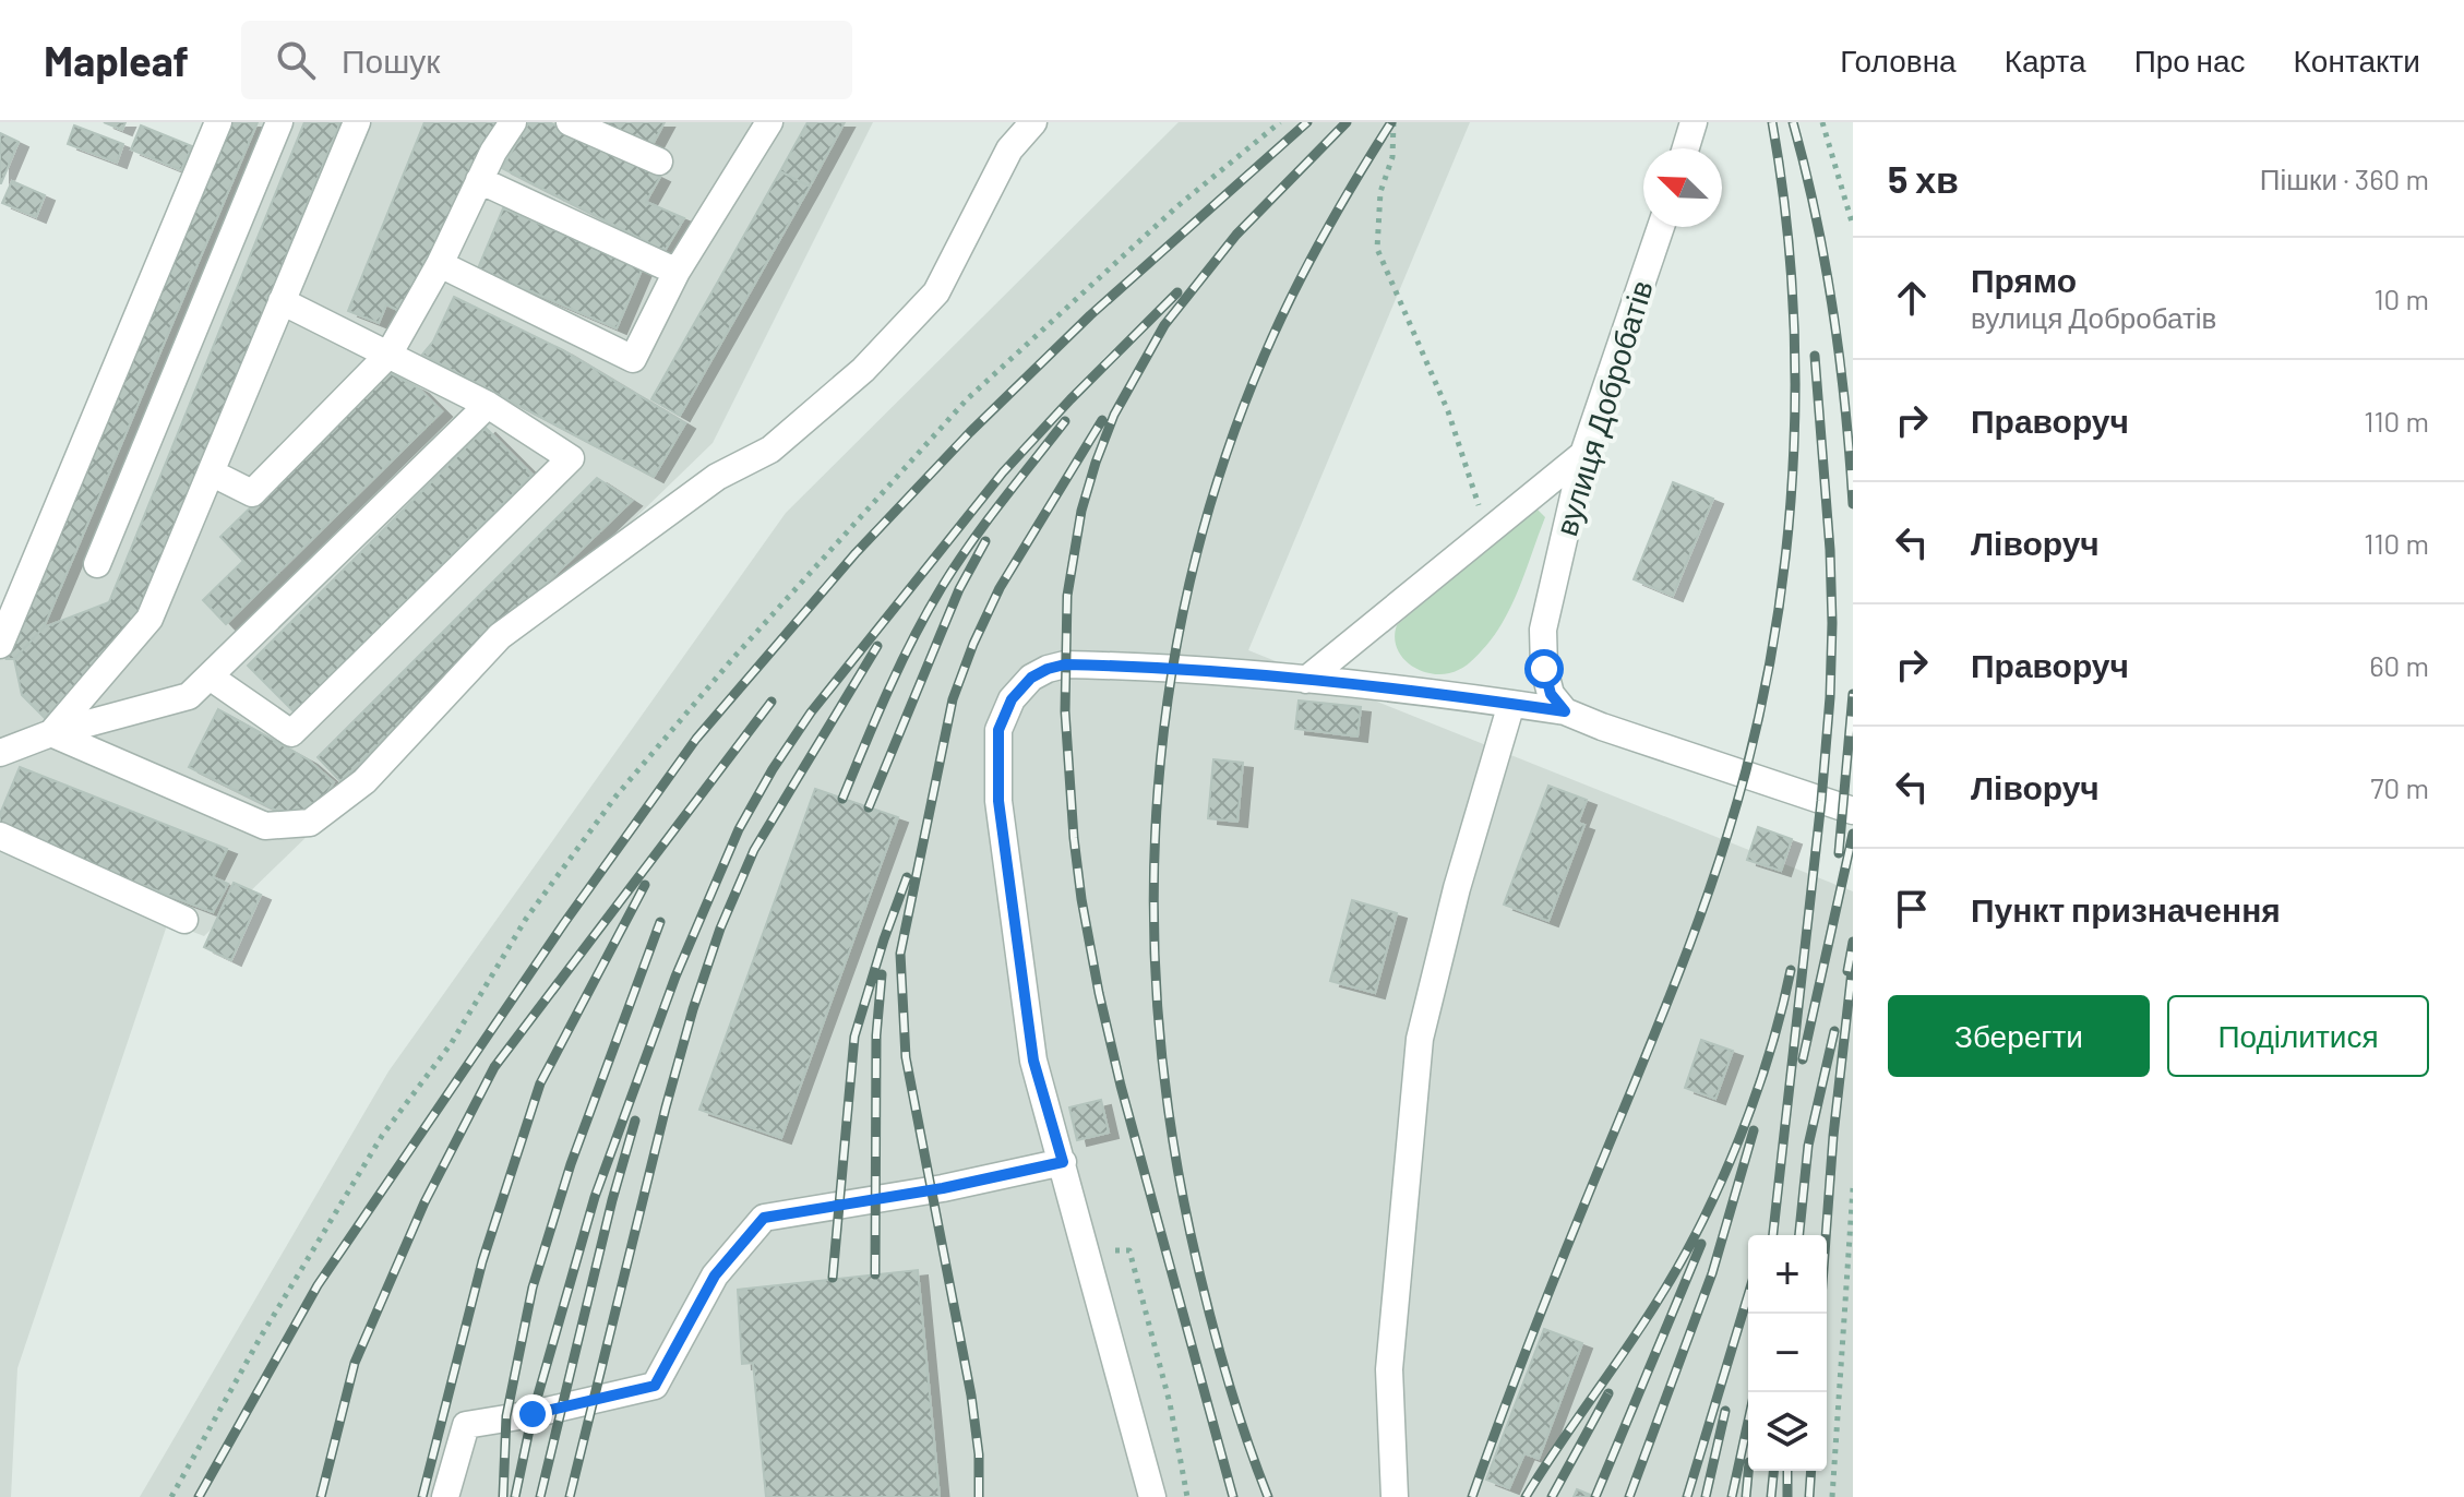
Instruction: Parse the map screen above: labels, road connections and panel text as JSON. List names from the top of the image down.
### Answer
{
  "streets": {
    "street": ["вулиця Добробатів"]
  },
  "north": "top left",
  "page": {
    "header": "Mapleaf",
    "search": "Пошук",
    "nav": [
      "Головна",
      "Карта",
      "Про нас",
      "Контакти"
    ],
    "heading": ["5 хв", "Пішки · 360 m"],
    "list": [
      ["Прямо", "вулиця Добробатів", "10 m"],
      ["Праворуч", "110 m"],
      ["Ліворуч", "110 m"],
      ["Праворуч", "60 m"],
      ["Ліворуч", "70 m"],
      "Пункт призначення"
    ],
    "buttons": ["Зберегти", "Поділитися"],
    "map_buttons": ["+", "−"]
  }
}
